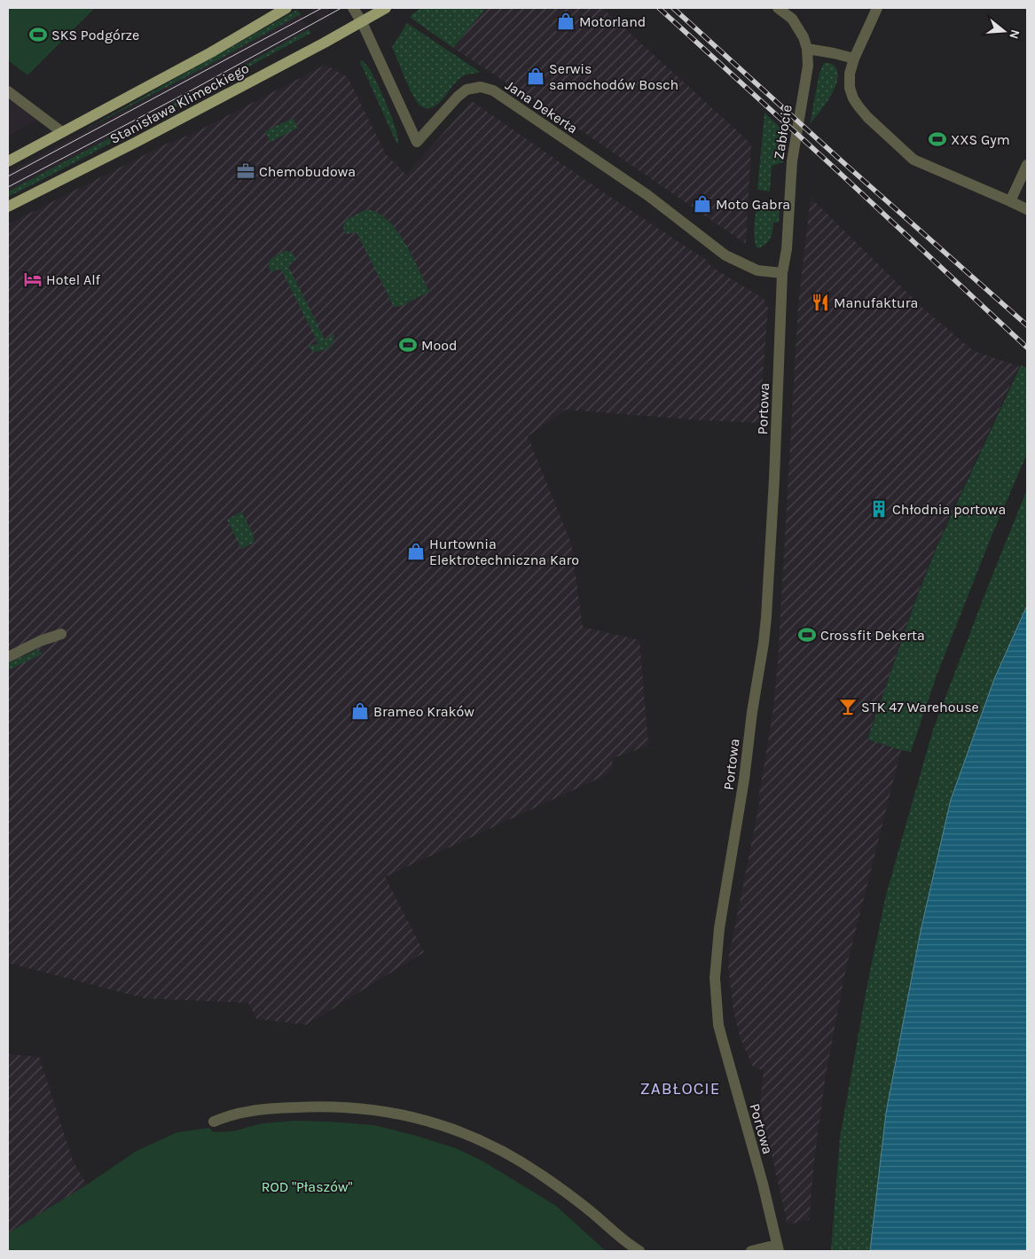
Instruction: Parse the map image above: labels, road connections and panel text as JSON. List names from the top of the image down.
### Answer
{
  "streets": {
    "main road": ["Stanisława Klimeckiego"],
    "street": ["Jana Dekerta", "Zabłocie", "Portowa"]
  },
  "crossings": [
    ["Stanisława Klimeckiego", "Jana Dekerta"],
    ["Jana Dekerta", "Zabłocie"],
    ["Jana Dekerta", "Portowa"],
    ["Zabłocie", "Portowa"]
  ],
  "districts": ["ZABŁOCIE"],
  "parks": ["ROD \"Płaszów\""],
  "places": {
    "shop": [
      "Motorland",
      "Serwis samochodów Bosch",
      "Moto Gabra",
      "Hurtownia Elektrotechniczna Karo",
      "Brameo Kraków"
    ],
    "sports": [
      "SKS Podgórze",
      "XXS Gym",
      "Mood",
      "Crossfit Dekerta"
    ],
    "office": ["Chemobudowa"],
    "hotel": ["Hotel Alf"],
    "restaurant": ["Manufaktura"],
    "building": ["Chłodnia portowa"],
    "bar": ["STK 47 Warehouse"]
  },
  "north": "right"
}
